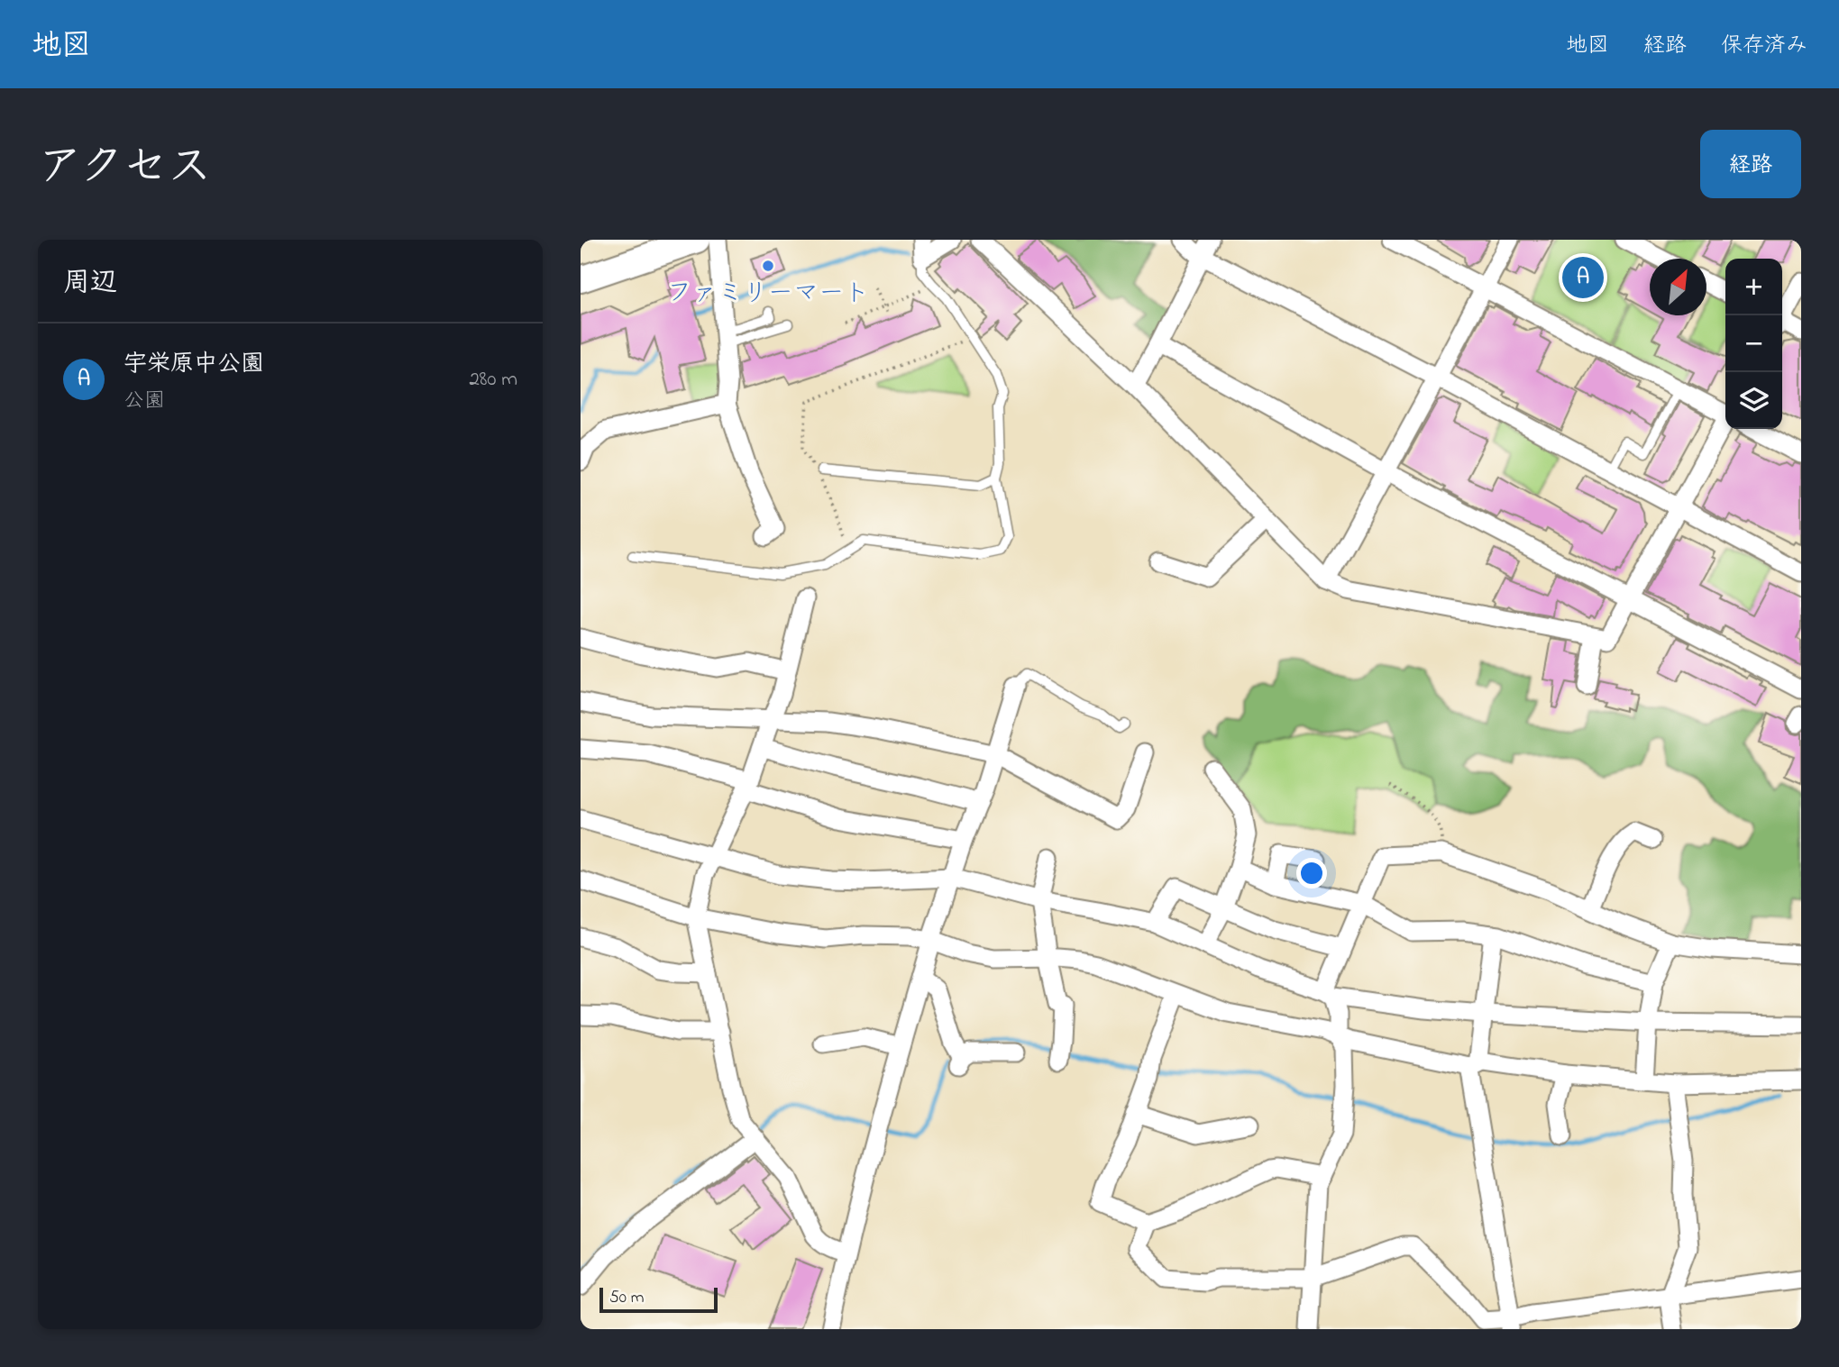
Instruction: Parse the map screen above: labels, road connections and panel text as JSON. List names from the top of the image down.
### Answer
{
  "places": ["ファミリーマート"],
  "scale_bar": "50 m",
  "north": "top right",
  "page": {
    "header": "地図",
    "nav": ["地図", "経路", "保存済み"],
    "title": "アクセス",
    "buttons": "経路",
    "heading": "周辺",
    "pins": "A",
    "map_buttons": ["+", "−"],
    "list": [
      {
        "mark": "A",
        "name": "宇栄原中公園",
        "note": "公園",
        "value": "280 m"
      }
    ],
    "scale": "50 m"
  }
}
